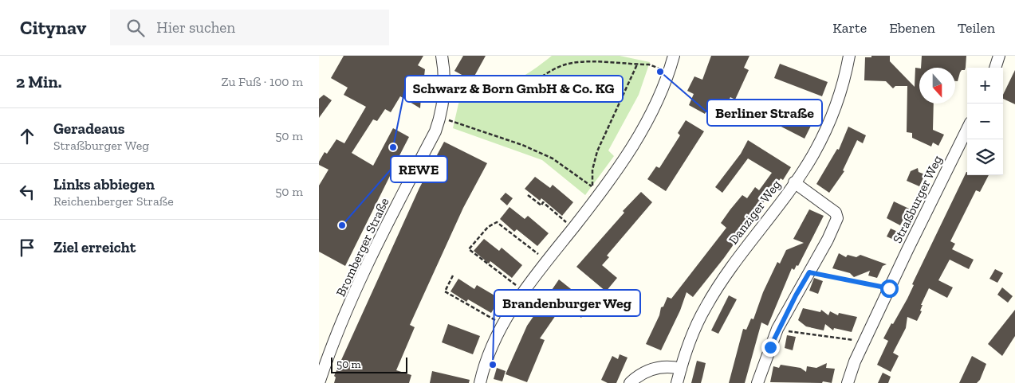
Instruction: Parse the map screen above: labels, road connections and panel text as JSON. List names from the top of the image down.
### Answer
{
  "streets": {
    "street": ["Straßburger Weg", "Danziger Weg", "Bromberger Straße"]
  },
  "places": [
    "Berliner Straße",
    "Schwarz & Born GmbH & Co. KG",
    "REWE",
    "Brandenburger Weg"
  ],
  "scale_bar": "50 m",
  "north": "bottom",
  "page": {
    "header": "Citynav",
    "search": "Hier suchen",
    "nav": ["Karte", "Ebenen", "Teilen"],
    "heading": ["2 Min.", "Zu Fuß · 100 m"],
    "map_buttons": ["+", "−"],
    "list": [
      ["Geradeaus", "Straßburger Weg", "50 m"],
      ["Links abbiegen", "Reichenberger Straße", "50 m"],
      "Ziel erreicht"
    ],
    "scale": "50 m"
  }
}
